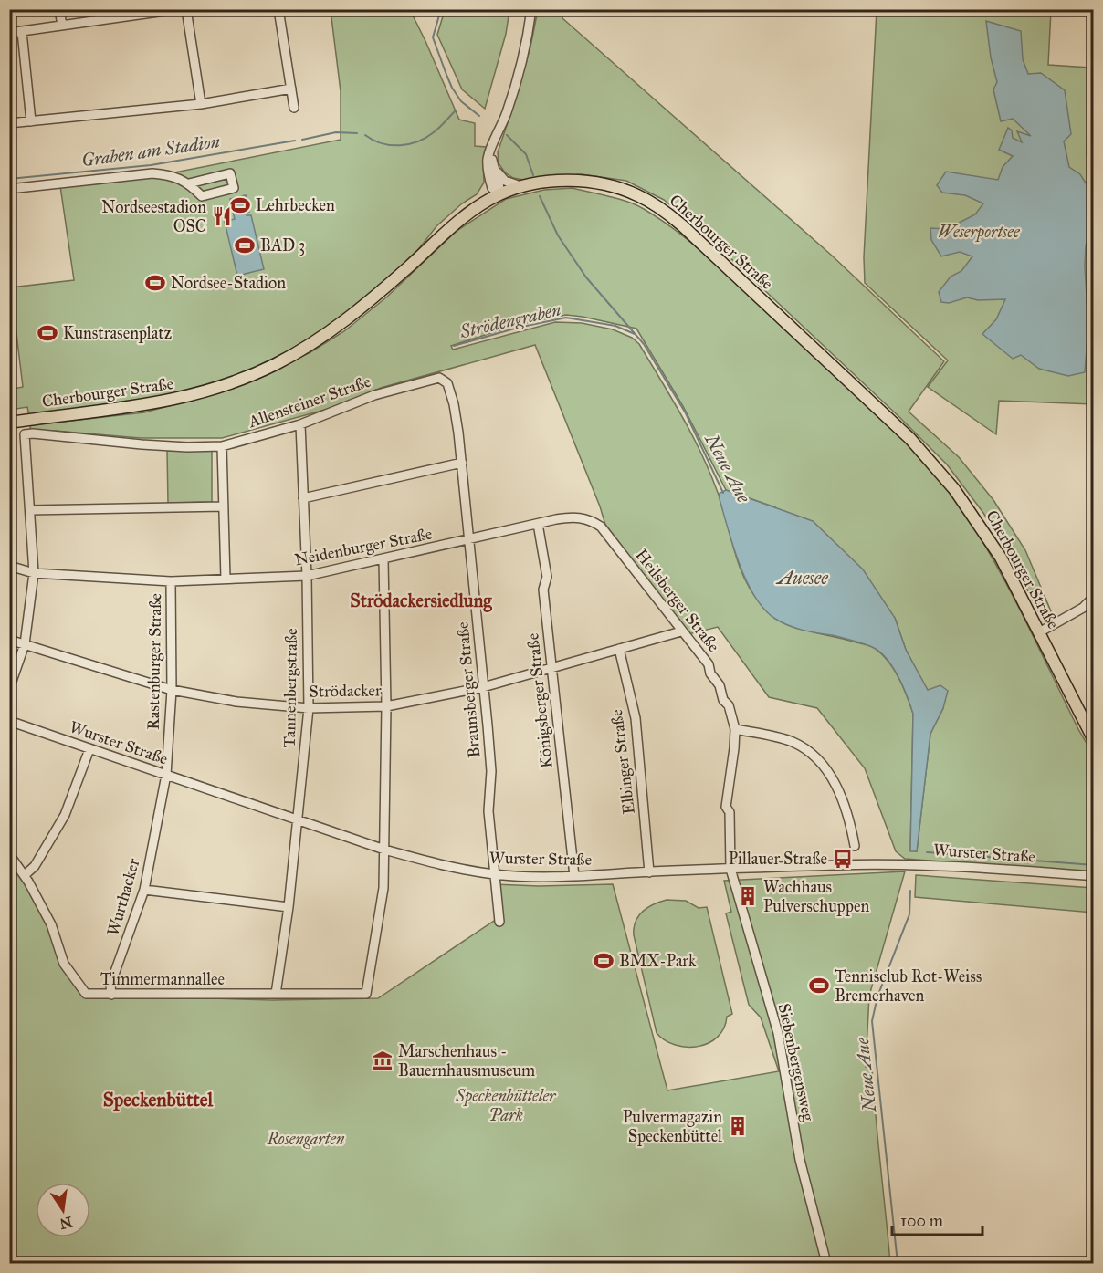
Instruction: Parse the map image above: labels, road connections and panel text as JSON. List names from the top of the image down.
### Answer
{
  "streets": {
    "main road": ["Cherbourger Straße"],
    "street": [
      "Allensteiner Straße",
      "Neidenburger Straße",
      "Heilsberger Straße",
      "Rastenburger Straße",
      "Tannenbergstraße",
      "Braunsberger Straße",
      "Strödacker",
      "Königsberger Straße",
      "Wurster Straße",
      "Elbinger Straße",
      "Wurthacker",
      "Timmermannallee",
      "Siebenbergensweg"
    ]
  },
  "crossings": [
    ["Allensteiner Straße", "Tannenbergstraße"],
    ["Allensteiner Straße", "Braunsberger Straße"],
    ["Neidenburger Straße", "Heilsberger Straße"],
    ["Neidenburger Straße", "Rastenburger Straße"],
    ["Neidenburger Straße", "Tannenbergstraße"],
    ["Neidenburger Straße", "Braunsberger Straße"],
    ["Neidenburger Straße", "Königsberger Straße"],
    ["Heilsberger Straße", "Strödacker"],
    ["Heilsberger Straße", "Wurster Straße"],
    ["Heilsberger Straße", "Siebenbergensweg"],
    ["Rastenburger Straße", "Strödacker"],
    ["Rastenburger Straße", "Wurster Straße"],
    ["Rastenburger Straße", "Wurthacker"],
    ["Tannenbergstraße", "Strödacker"],
    ["Tannenbergstraße", "Wurster Straße"],
    ["Tannenbergstraße", "Timmermannallee"],
    ["Braunsberger Straße", "Strödacker"],
    ["Braunsberger Straße", "Wurster Straße"],
    ["Strödacker", "Königsberger Straße"],
    ["Strödacker", "Elbinger Straße"],
    ["Königsberger Straße", "Wurster Straße"],
    ["Wurster Straße", "Elbinger Straße"],
    ["Wurster Straße", "Wurthacker"],
    ["Wurster Straße", "Timmermannallee"],
    ["Wurster Straße", "Siebenbergensweg"],
    ["Wurthacker", "Timmermannallee"]
  ],
  "districts": ["Strödackersiedlung", "Speckenbüttel"],
  "water": [
    "Graben am Stadion",
    "Strödengraben",
    "Neue Aue",
    "Auesee"
  ],
  "parks": ["Weserportsee", "Speckenbütteler Park", "Rosengarten"],
  "places": {
    "sports": [
      "Lehrbecken",
      "BAD 3",
      "Nordsee-Stadion",
      "Kunstrasenplatz",
      "BMX-Park",
      "Tennisclub Rot-Weiss Bremerhaven"
    ],
    "restaurant": ["Nordseestadion OSC"],
    "bus stop": ["Pillauer Straße"],
    "building": ["Wachhaus Pulverschuppen", "Pulvermagazin Speckenbüttel"],
    "museum": ["Marschenhaus - Bauernhausmuseum"]
  },
  "scale_bar": "100 m",
  "north": "bottom"
}
